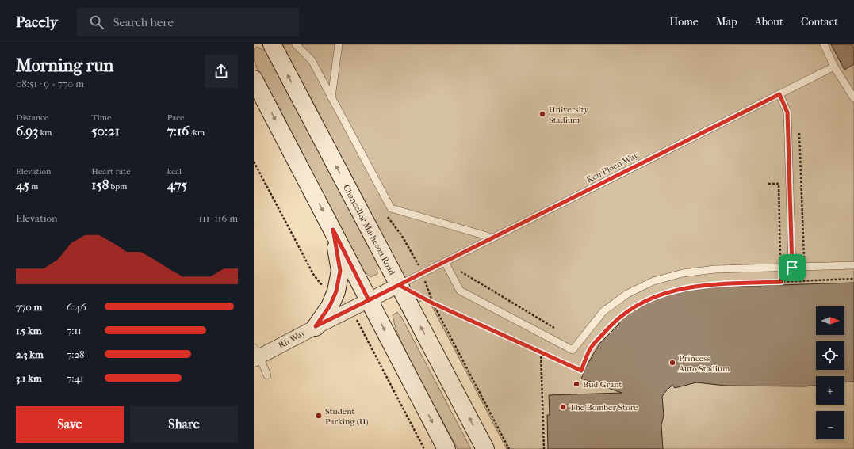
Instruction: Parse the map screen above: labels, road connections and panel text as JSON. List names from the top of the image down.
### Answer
{
  "streets": {
    "main road": ["Chancellor Matheson Road"],
    "street": ["Rh Way"],
    "lane": ["Ken Ploen Way"]
  },
  "crossings": [
    ["Ken Ploen Way", "Chancellor Matheson Road"],
    ["Ken Ploen Way", "Rh Way"],
    ["Chancellor Matheson Road", "Rh Way"]
  ],
  "places": [
    "University Stadium",
    "Princess Auto Stadium",
    "Bud Grant",
    "The Bomber Store",
    "Student Parking (U)"
  ],
  "north": "right",
  "page": {
    "header": "Pacely",
    "search": "Search here",
    "nav": [
      "Home",
      "Map",
      "About",
      "Contact"
    ],
    "heading": ["Morning run", "08:51 · 9 × 770 m"],
    "stats": [
      ["Distance", "6.93 km"],
      ["Time", "50:21"],
      ["Pace", "7:16 /km"],
      ["Elevation", "45 m"],
      ["Heart rate", "158 bpm"],
      ["kcal", "475"]
    ],
    "chart": ["Elevation", "111–116 m"],
    "list": [
      {
        "name": "770 m",
        "note": "6:46"
      },
      {
        "name": "1.5 km",
        "note": "7:11"
      },
      {
        "name": "2.3 km",
        "note": "7:28"
      },
      {
        "name": "3.1 km",
        "note": "7:41"
      }
    ],
    "map_buttons": ["+", "−"],
    "buttons": ["Save", "Share"]
  }
}
